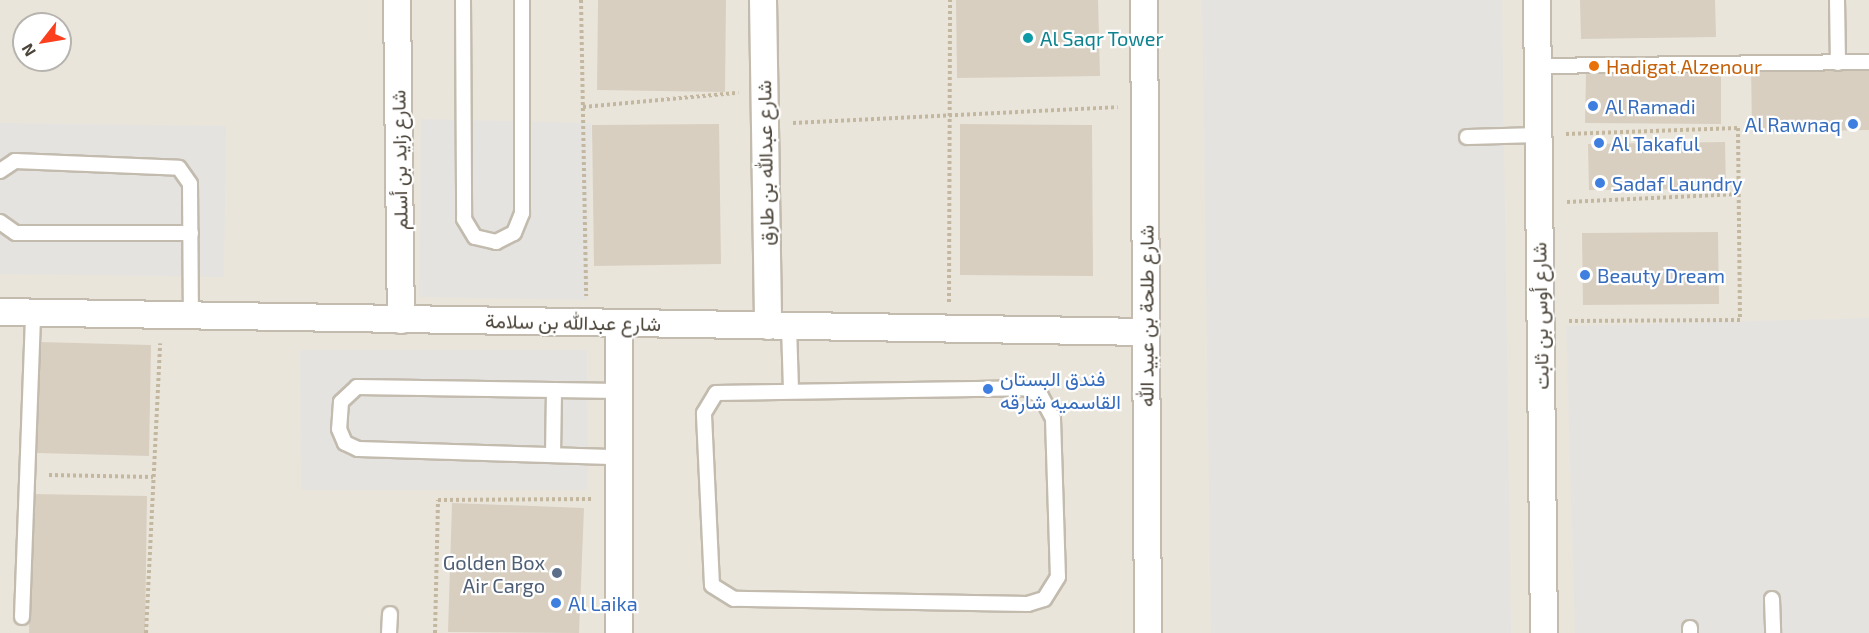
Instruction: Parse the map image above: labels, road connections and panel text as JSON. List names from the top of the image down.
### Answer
{
  "streets": {
    "street": [
      "شارع زايد بن أسلم",
      "شارع عبدالله بن طارق",
      "شارع طلحة بن عبيد الله",
      "شارع أوس بن ثابت",
      "شارع عبدالله بن سلامة"
    ]
  },
  "crossings": [
    ["شارع زايد بن أسلم", "شارع عبدالله بن سلامة"],
    ["شارع عبدالله بن طارق", "شارع عبدالله بن سلامة"],
    ["شارع طلحة بن عبيد الله", "شارع عبدالله بن سلامة"]
  ],
  "places": [
    "Al Saqr Tower",
    "Hadigat Alzenour",
    "Al Ramadi",
    "Al Rawnaq",
    "Al Takaful",
    "Sadaf Laundry",
    "Beauty Dream",
    "فندق البستان القاسميه شارقه",
    "Golden Box Air Cargo",
    "Al Laika"
  ],
  "north": "bottom left"
}
